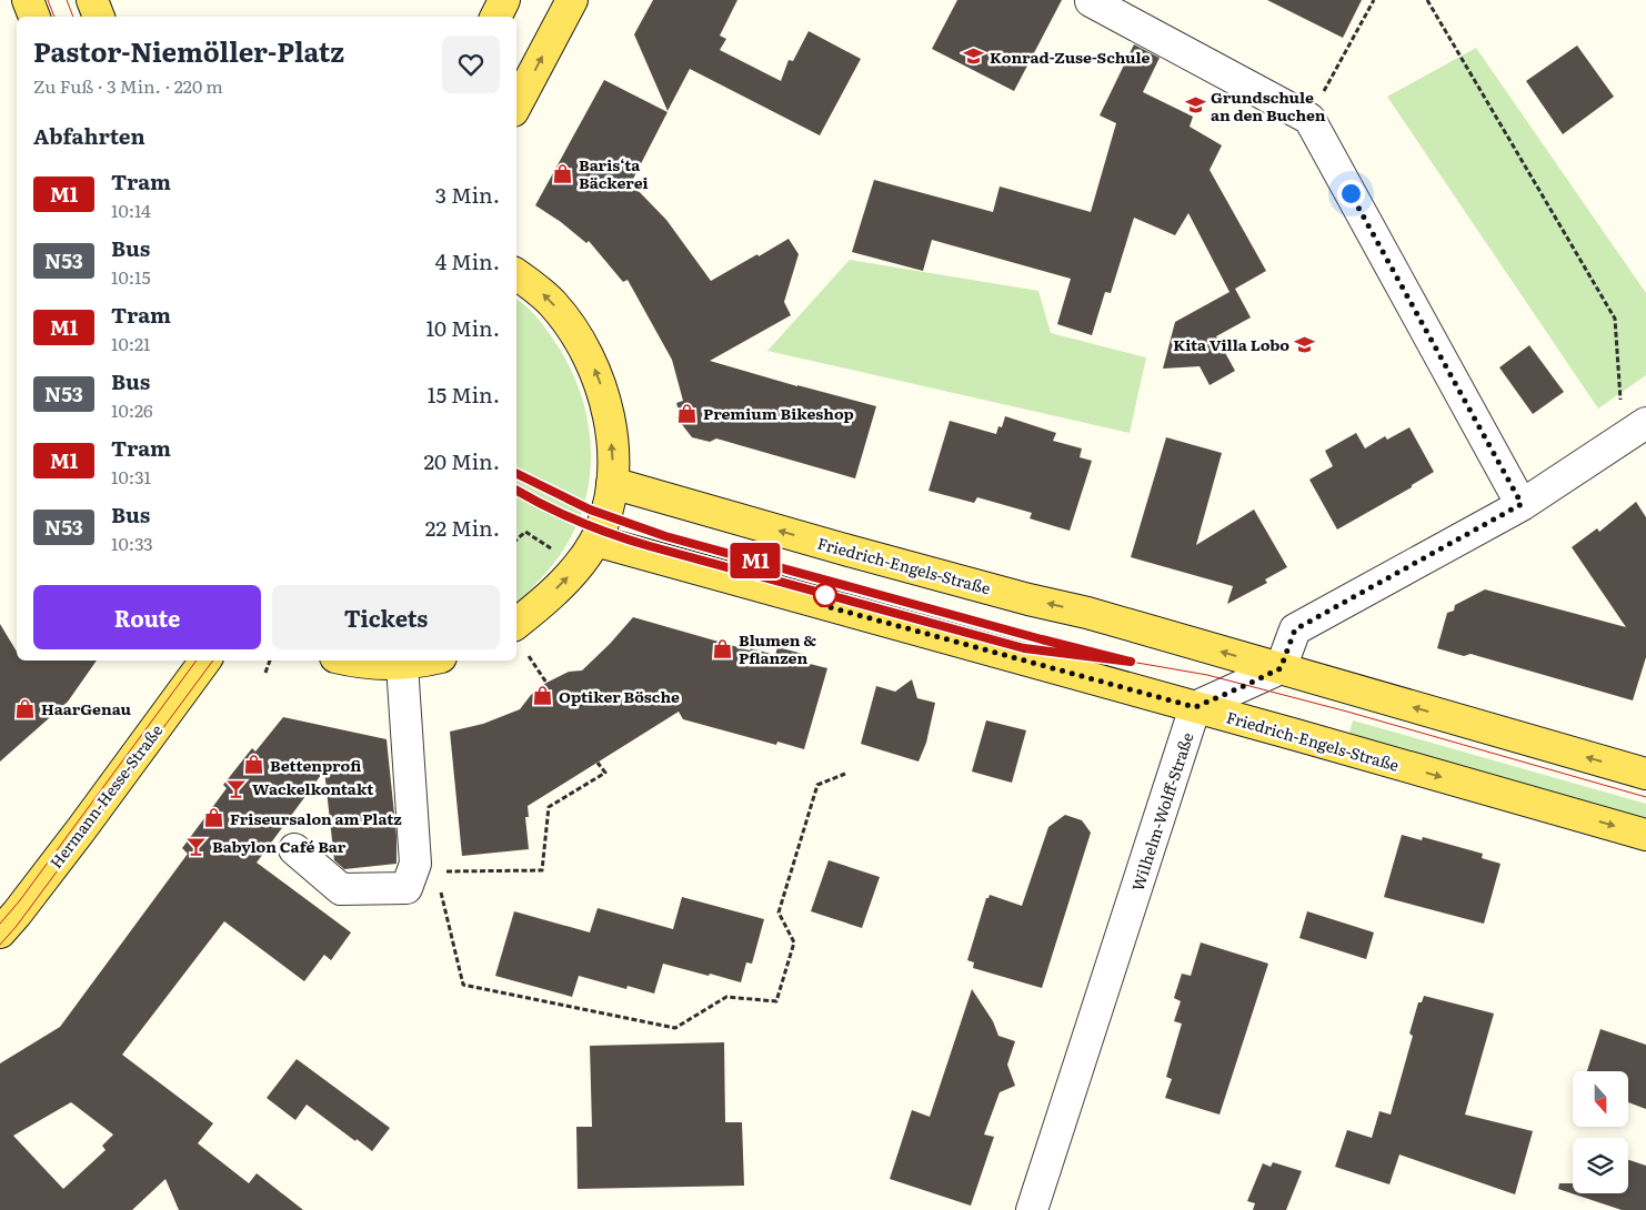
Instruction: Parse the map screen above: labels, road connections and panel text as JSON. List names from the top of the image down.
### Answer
{
  "streets": {
    "main road": ["Friedrich-Engels-Straße", "Hermann-Hesse-Straße"],
    "street": ["Wilhelm-Wolff-Straße"]
  },
  "crossings": [
    ["Friedrich-Engels-Straße", "Wilhelm-Wolff-Straße"]
  ],
  "places": {
    "school or university": ["Konrad-Zuse-Schule", "Grundschule an den Buchen", "Kita Villa Lobo"],
    "shop": [
      "Baris‘ta Bäckerei",
      "Premium Bikeshop",
      "Blumen & Pflanzen",
      "Optiker Bösche",
      "HaarGenau",
      "Bettenprofi",
      "Friseursalon am Platz"
    ],
    "bar": ["Wackelkontakt", "Babylon Café Bar"]
  },
  "lines": ["tram line M1"],
  "north": "bottom",
  "page": {
    "on_map": "M1",
    "heading": [
      ["Pastor-Niemöller-Platz", "Zu Fuß · 3 Min. · 220 m"],
      "Abfahrten"
    ],
    "list": [
      {
        "mark": "M1",
        "name": "Tram",
        "note": "10:14",
        "value": "3 Min."
      },
      {
        "mark": "N53",
        "name": "Bus",
        "note": "10:15",
        "value": "4 Min."
      },
      {
        "mark": "M1",
        "name": "Tram",
        "note": "10:21",
        "value": "10 Min."
      },
      {
        "mark": "N53",
        "name": "Bus",
        "note": "10:26",
        "value": "15 Min."
      },
      {
        "mark": "M1",
        "name": "Tram",
        "note": "10:31",
        "value": "20 Min."
      },
      {
        "mark": "N53",
        "name": "Bus",
        "note": "10:33",
        "value": "22 Min."
      }
    ],
    "buttons": ["Route", "Tickets"]
  }
}
